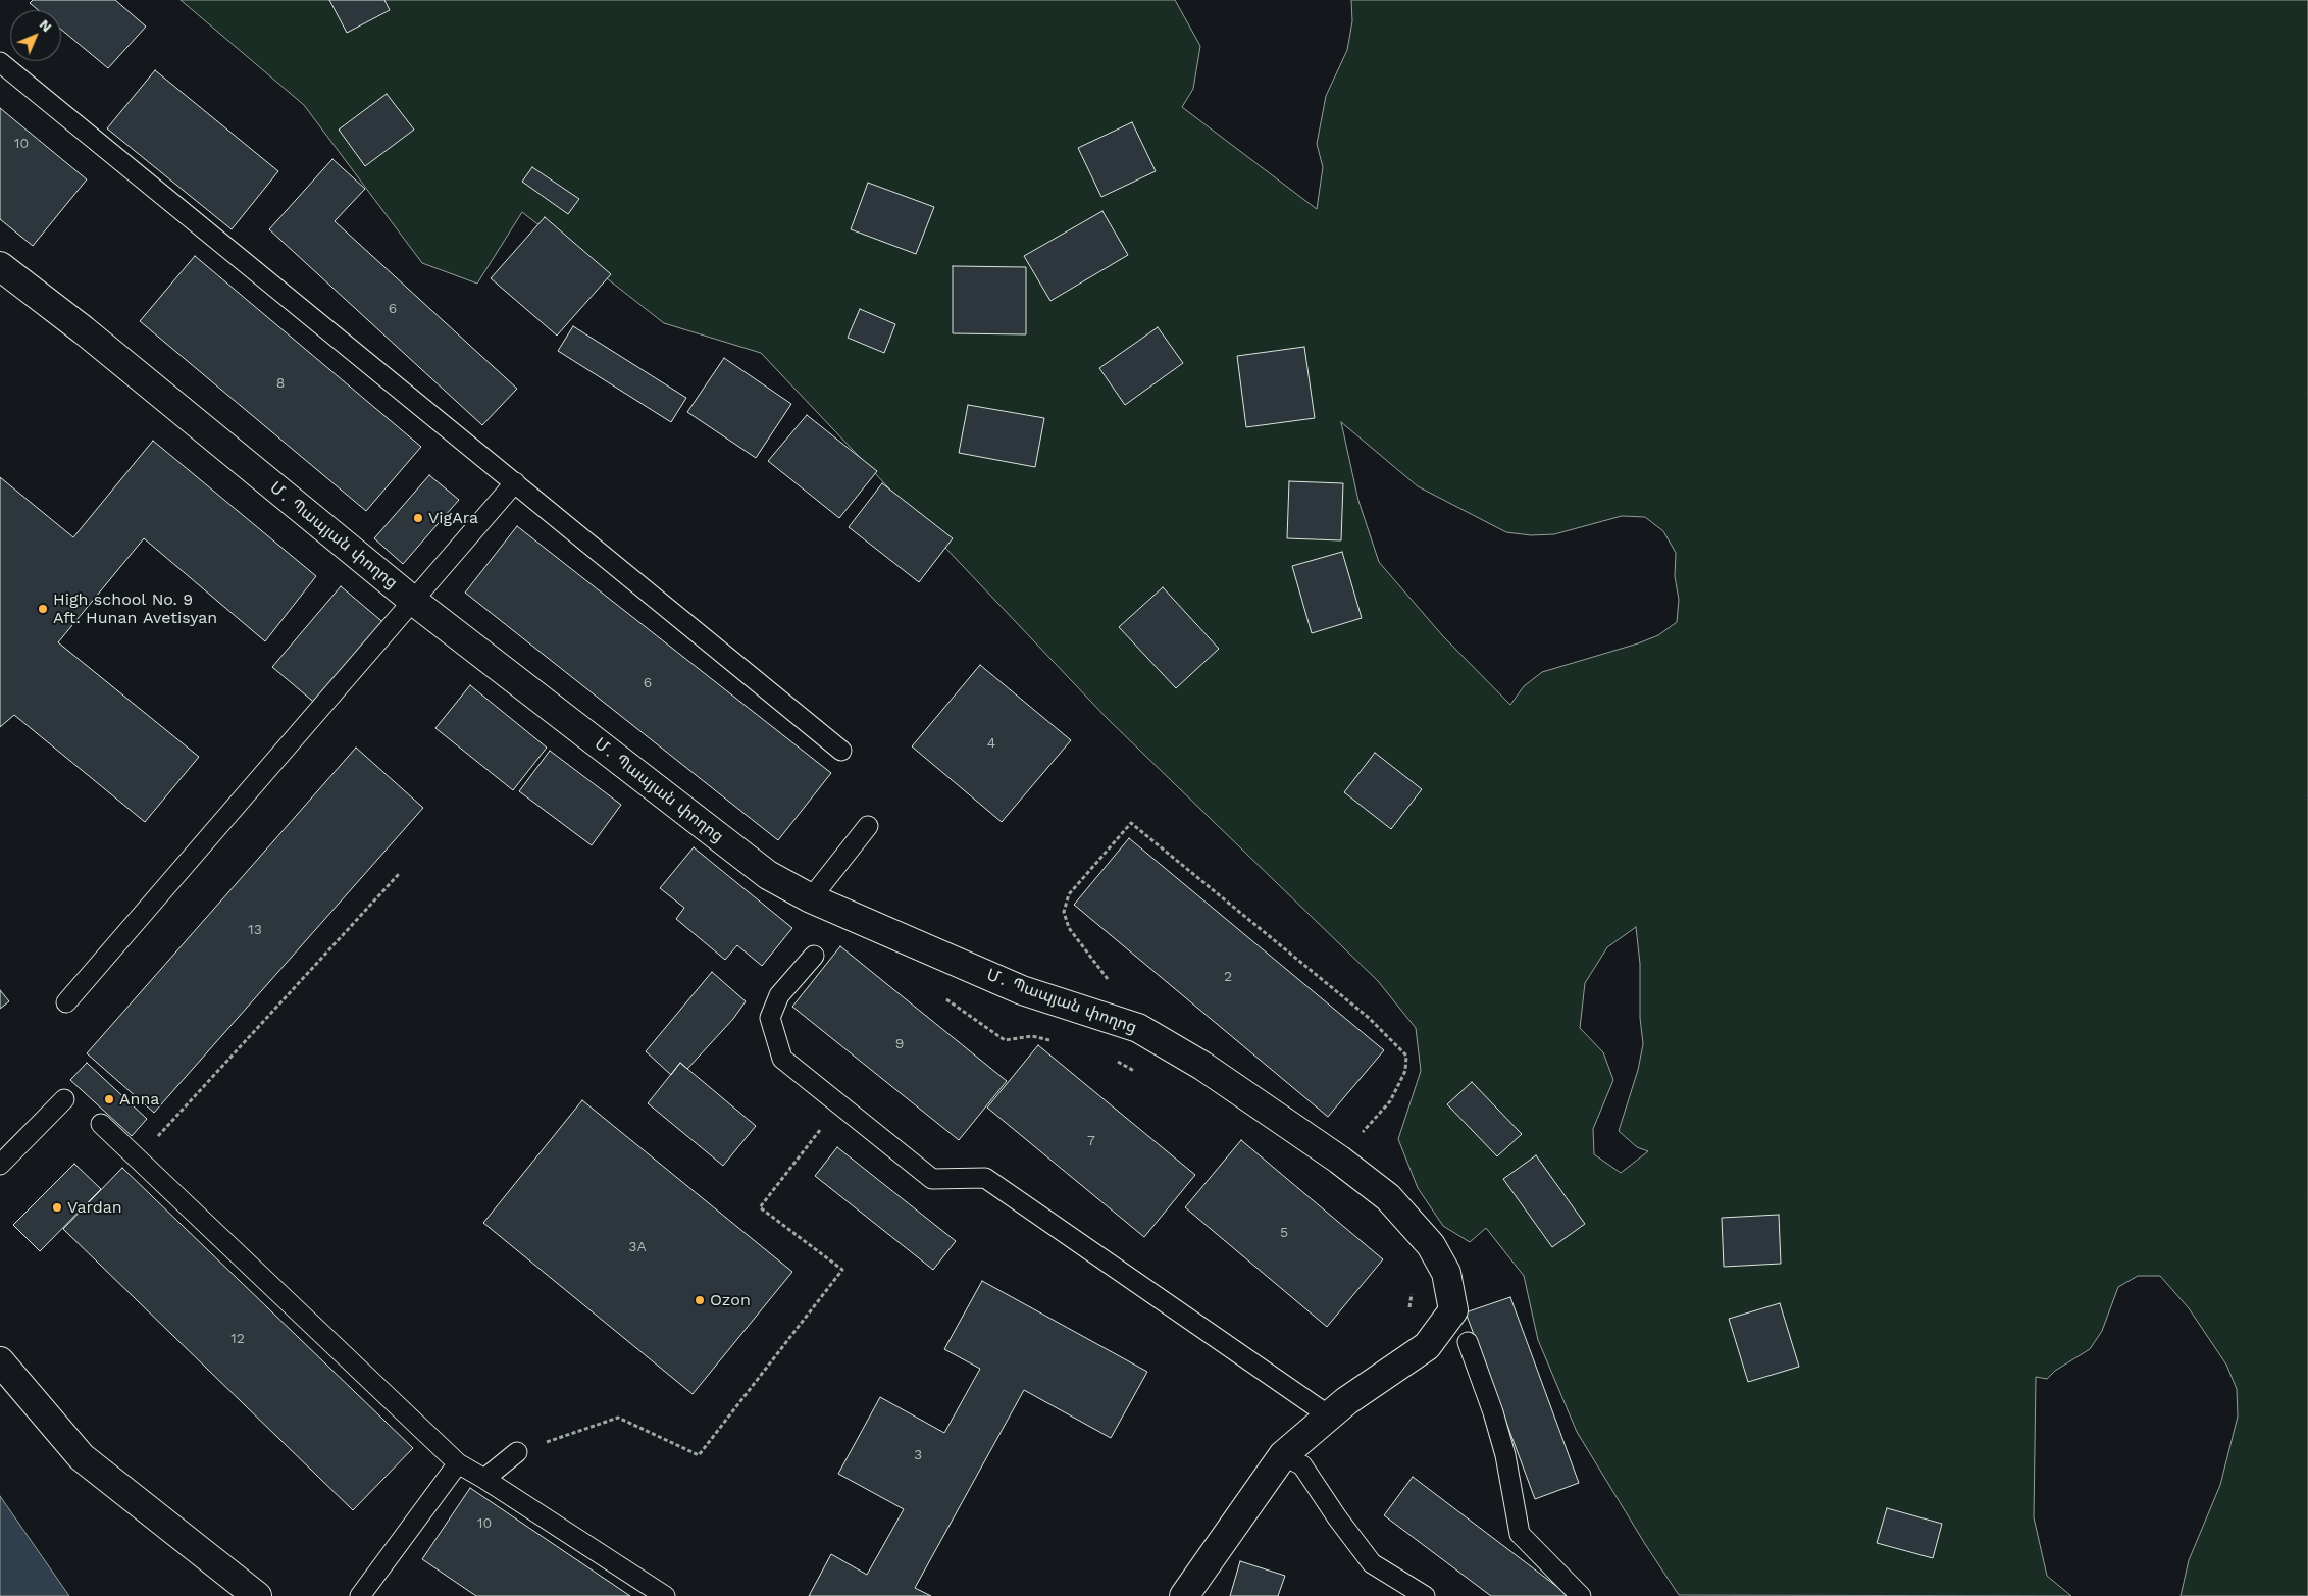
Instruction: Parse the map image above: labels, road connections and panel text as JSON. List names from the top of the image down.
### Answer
{
  "streets": {
    "main road": ["Մ․ Պապյան փողոց"]
  },
  "places": [
    "VigAra",
    "High school No. 9 Aft. Hunan Avetisyan",
    "Anna",
    "Vardan",
    "Ozon"
  ],
  "house_numbers": [
    "10",
    "6",
    "8",
    "6",
    "4",
    "13",
    "2",
    "9",
    "7",
    "5",
    "3A",
    "12",
    "3",
    "10"
  ],
  "north": "top right"
}
